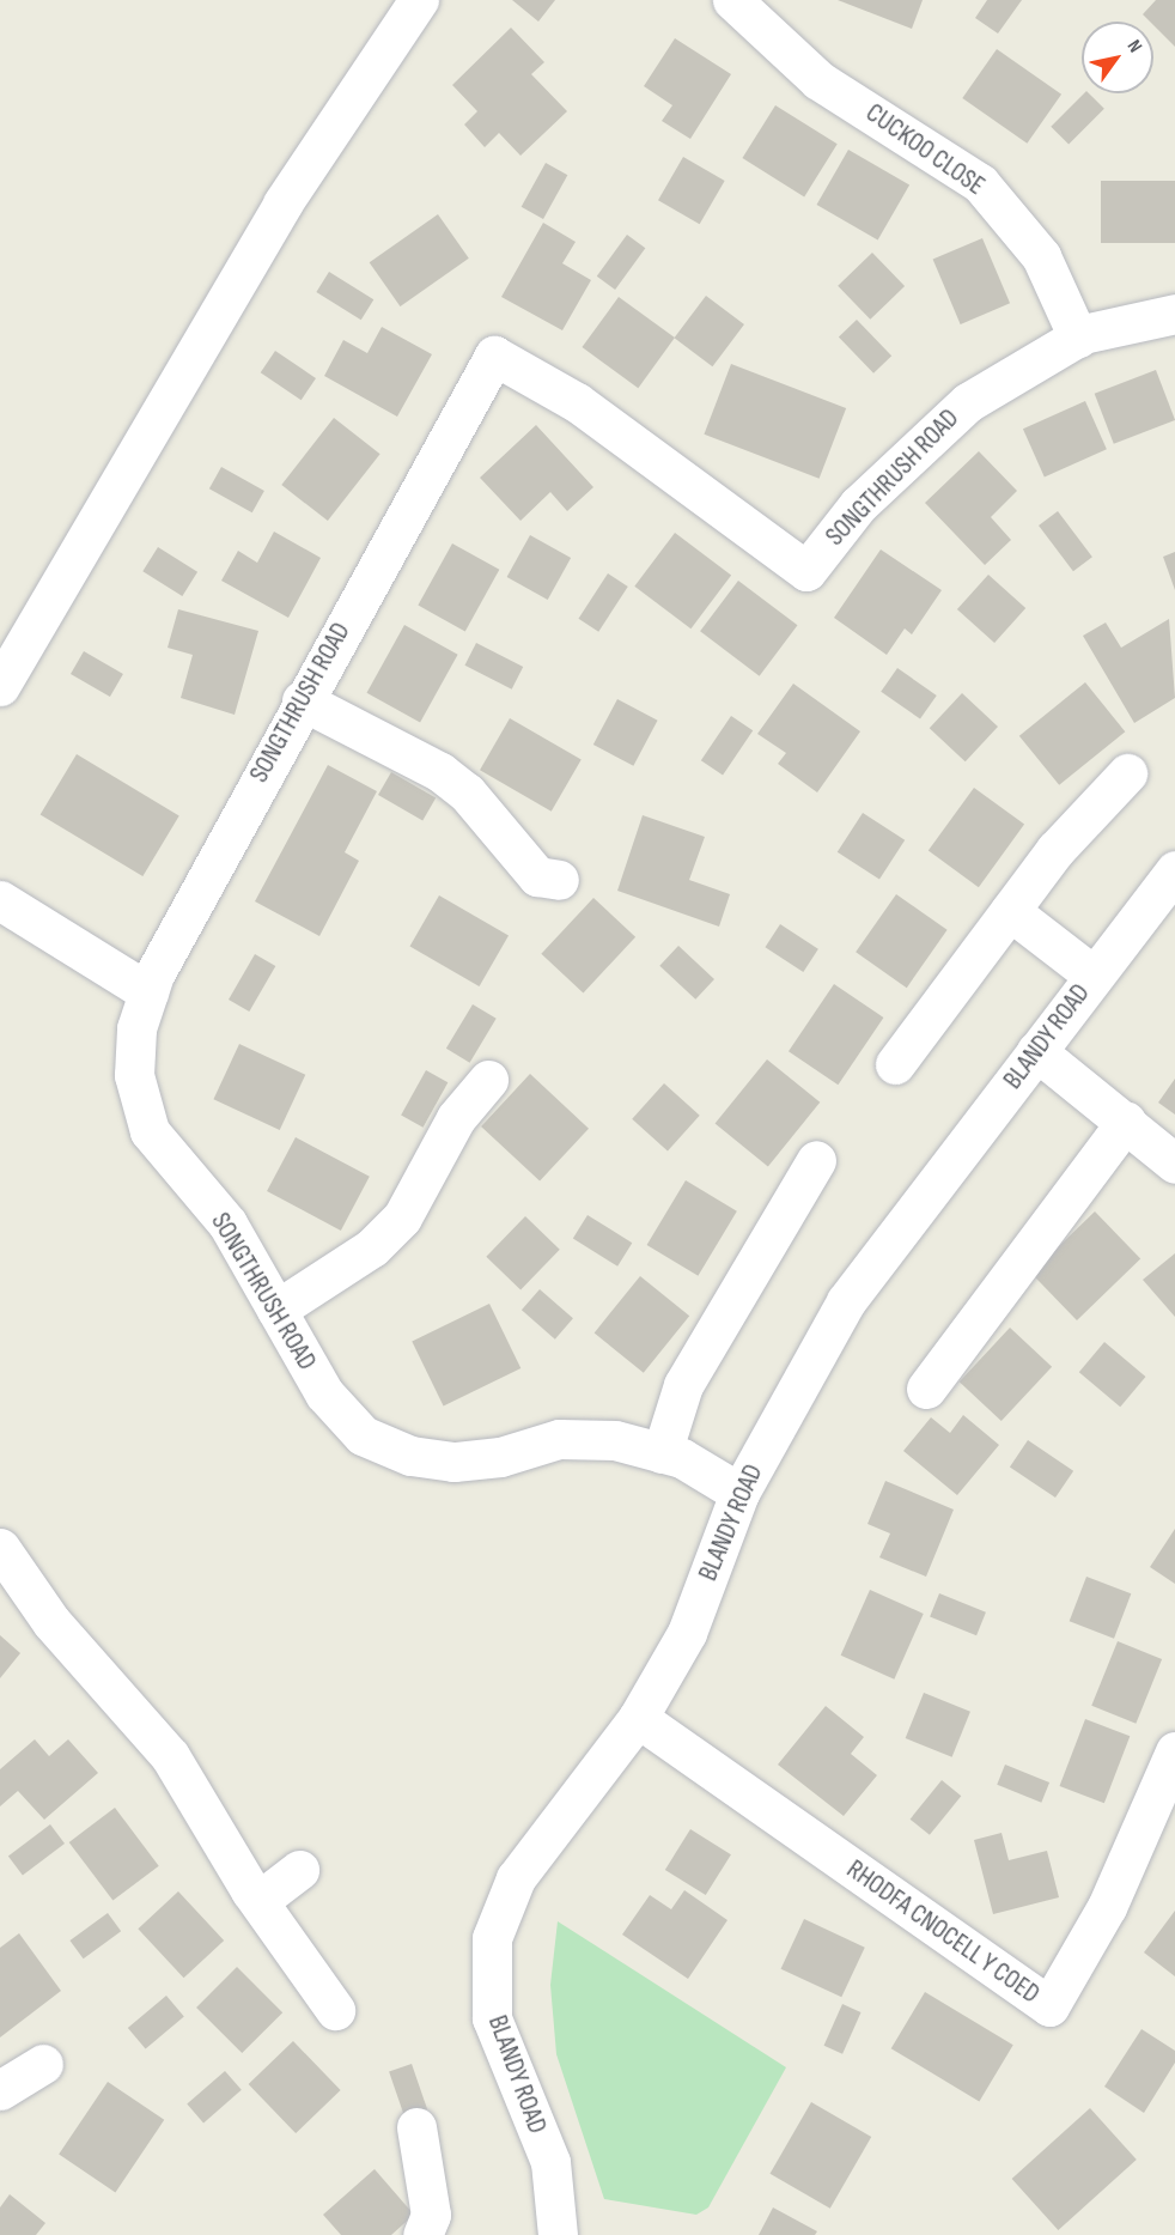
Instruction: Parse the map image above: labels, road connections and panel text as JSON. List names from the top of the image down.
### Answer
{
  "streets": {
    "street": [
      "CUCKOO CLOSE",
      "SONGTHRUSH ROAD",
      "BLANDY ROAD",
      "RHODFA CNOCELL Y COED"
    ]
  },
  "crossings": [
    ["CUCKOO CLOSE", "SONGTHRUSH ROAD"],
    ["SONGTHRUSH ROAD", "BLANDY ROAD"],
    ["BLANDY ROAD", "RHODFA CNOCELL Y COED"]
  ],
  "north": "top right"
}
